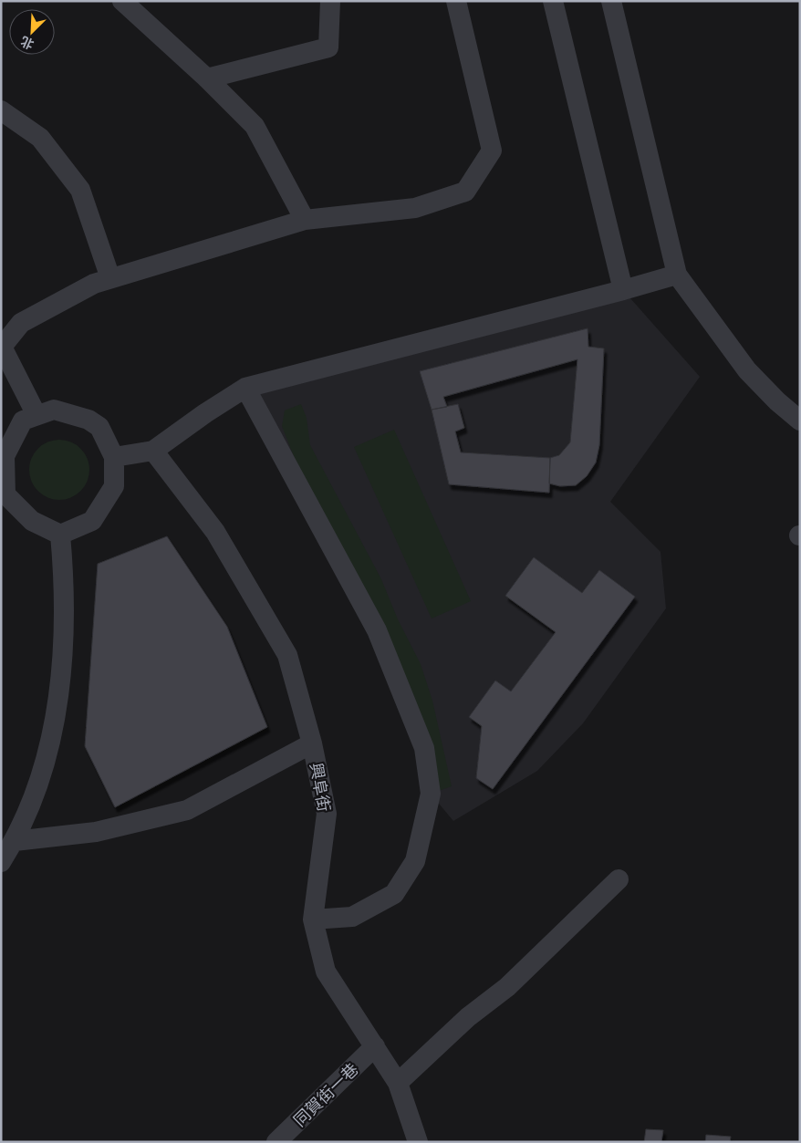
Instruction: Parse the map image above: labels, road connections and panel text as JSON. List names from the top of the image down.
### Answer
{
  "streets": {
    "street": ["興阜街", "同賀街一巷"]
  },
  "crossings": [
    ["興阜街", "同賀街一巷"]
  ],
  "north": "bottom left"
}
